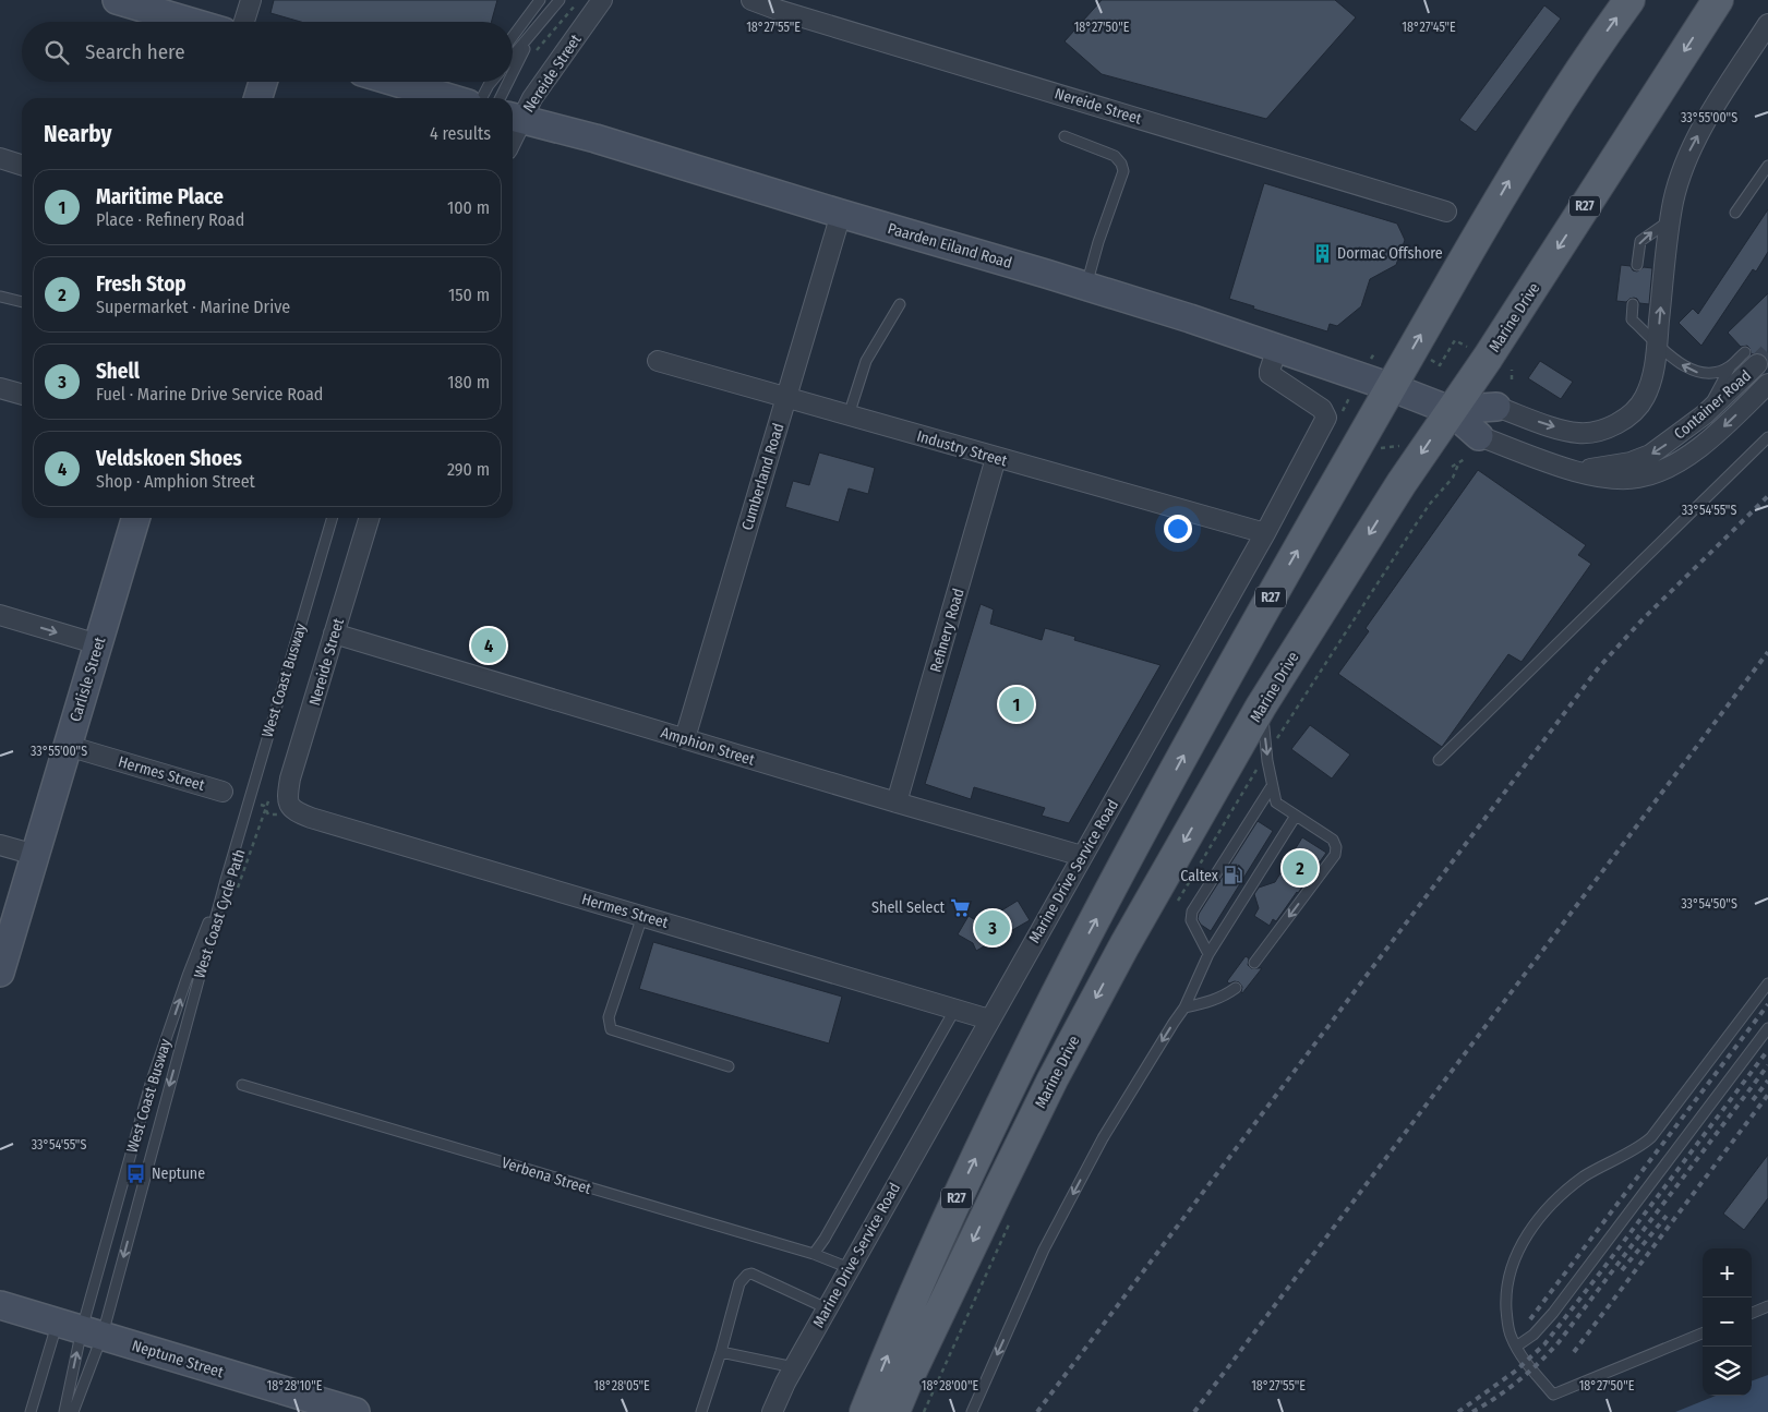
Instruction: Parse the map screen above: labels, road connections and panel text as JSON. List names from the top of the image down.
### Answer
{
  "streets": {
    "main road": ["R27", "Marine Drive"],
    "street": [
      "Nereide Street",
      "Paarden Eiland Road",
      "Container Road",
      "Industry Street",
      "Cumberland Road",
      "Refinery Road",
      "Carlisle Street",
      "Amphion Street",
      "Hermes Street",
      "Marine Drive Service Road",
      "Neptune Street"
    ],
    "lane": ["West Coast Busway", "Verbena Street"],
    "path": ["West Coast Cycle Path"]
  },
  "crossings": [
    ["Nereide Street", "Paarden Eiland Road"],
    ["Nereide Street", "Amphion Street"],
    ["Nereide Street", "Hermes Street"],
    ["R27", "Paarden Eiland Road"],
    ["Paarden Eiland Road", "Marine Drive"],
    ["Paarden Eiland Road", "Container Road"],
    ["Paarden Eiland Road", "Cumberland Road"],
    ["Paarden Eiland Road", "Marine Drive Service Road"],
    ["Marine Drive", "Container Road"],
    ["Industry Street", "Cumberland Road"],
    ["Industry Street", "Refinery Road"],
    ["Industry Street", "Marine Drive Service Road"],
    ["Cumberland Road", "Amphion Street"],
    ["Refinery Road", "Amphion Street"],
    ["Carlisle Street", "Hermes Street"],
    ["West Coast Busway", "Neptune Street"],
    ["Amphion Street", "Marine Drive Service Road"],
    ["Hermes Street", "Marine Drive Service Road"],
    ["Marine Drive Service Road", "Verbena Street"]
  ],
  "one_way": ["Container Road"],
  "places": {
    "building": ["Dormac Offshore"],
    "fuel station": ["Caltex"],
    "supermarket": ["Shell Select"],
    "bus stop": ["Neptune"]
  },
  "page": {
    "search": "Search here",
    "heading": ["Nearby", "4 results"],
    "list": [
      {
        "mark": "1",
        "name": "Maritime Place",
        "note": "Place · Refinery Road",
        "value": "100 m"
      },
      {
        "mark": "2",
        "name": "Fresh Stop",
        "note": "Supermarket · Marine Drive",
        "value": "150 m"
      },
      {
        "mark": "3",
        "name": "Shell",
        "note": "Fuel · Marine Drive Service Road",
        "value": "180 m"
      },
      {
        "mark": "4",
        "name": "Veldskoen Shoes",
        "note": "Shop · Amphion Street",
        "value": "290 m"
      }
    ],
    "pins": [
      "4",
      "1",
      "2",
      "3"
    ],
    "map_buttons": ["+", "−"]
  },
  "coordinates": [
    "18°27'55\"E",
    "18°27'50\"E",
    "18°27'45\"E",
    "33°55'00\"S",
    "33°54'55\"S",
    "33°54'50\"S",
    "18°28'10\"E",
    "18°28'05\"E",
    "18°28'00\"E"
  ]
}
